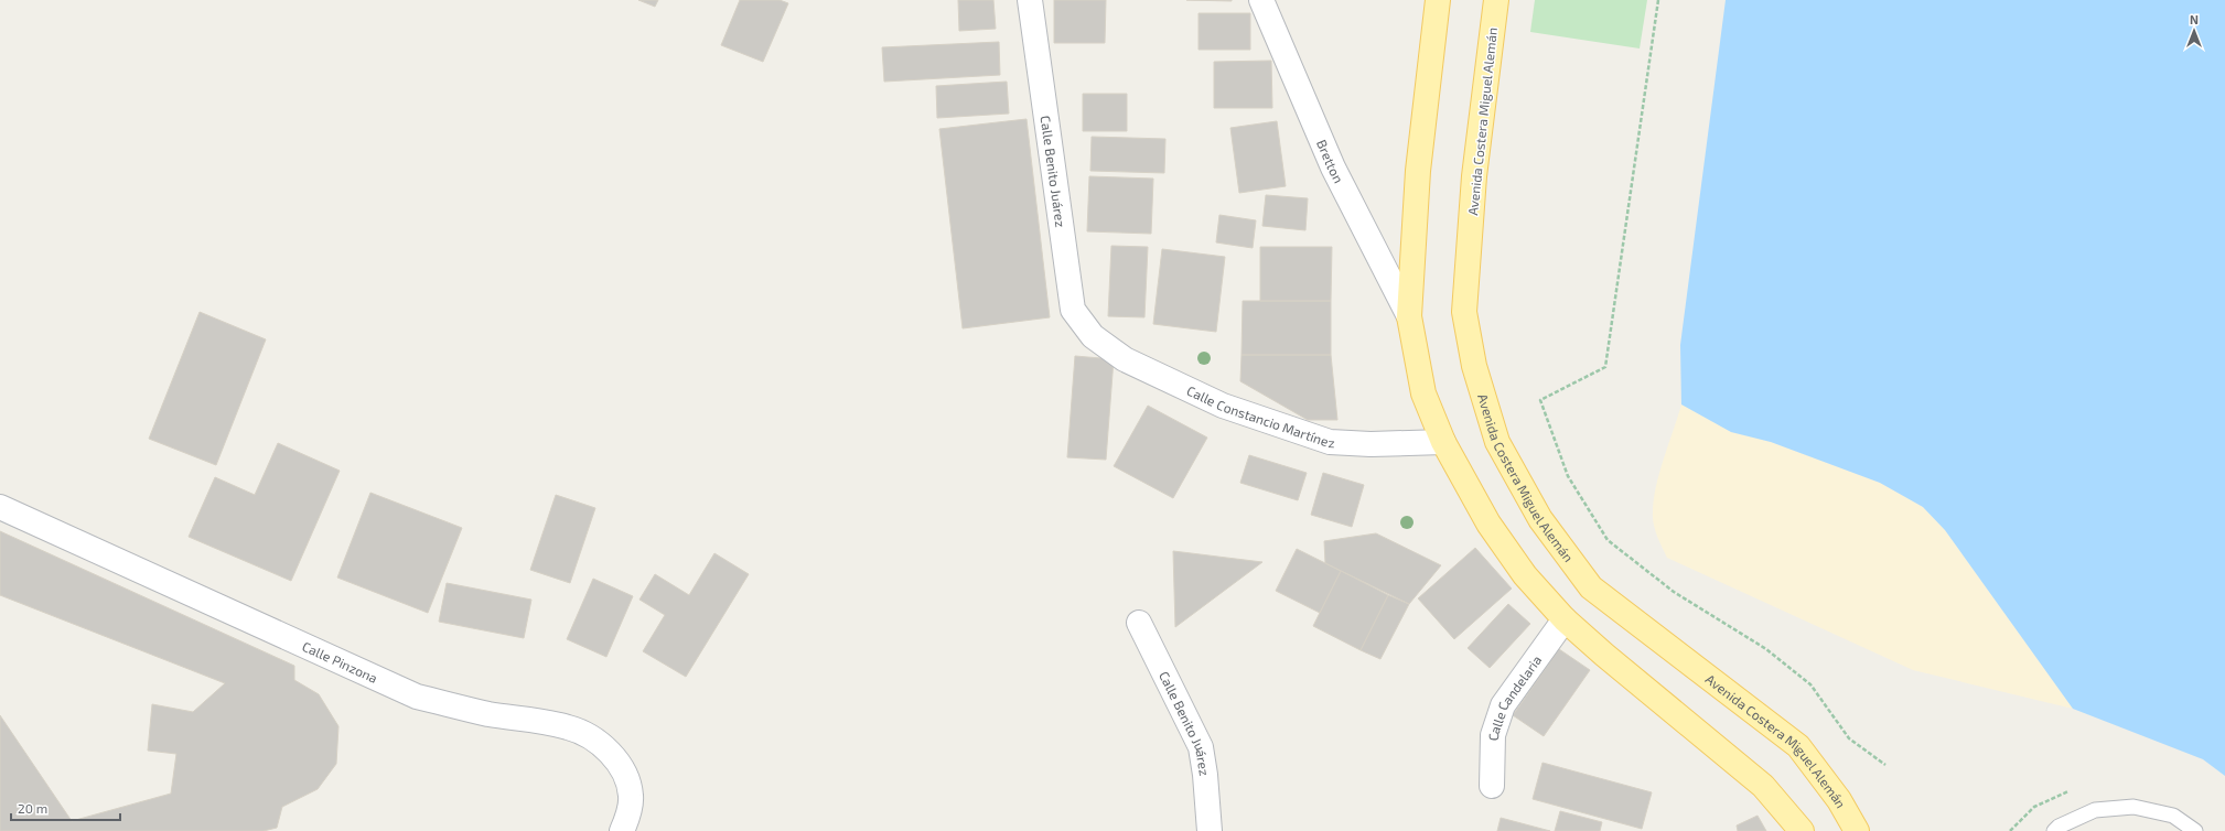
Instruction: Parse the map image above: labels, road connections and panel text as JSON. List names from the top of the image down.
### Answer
{
  "streets": {
    "main road": ["Avenida Costera Miguel Alemán"],
    "street": [
      "Bretton",
      "Calle Benito Juárez",
      "Calle Constancio Martínez",
      "Calle Pinzona",
      "Calle Candelaria"
    ]
  },
  "crossings": [
    ["Calle Benito Juárez", "Calle Constancio Martínez"]
  ],
  "scale_bar": "20 m",
  "north": "top"
}
